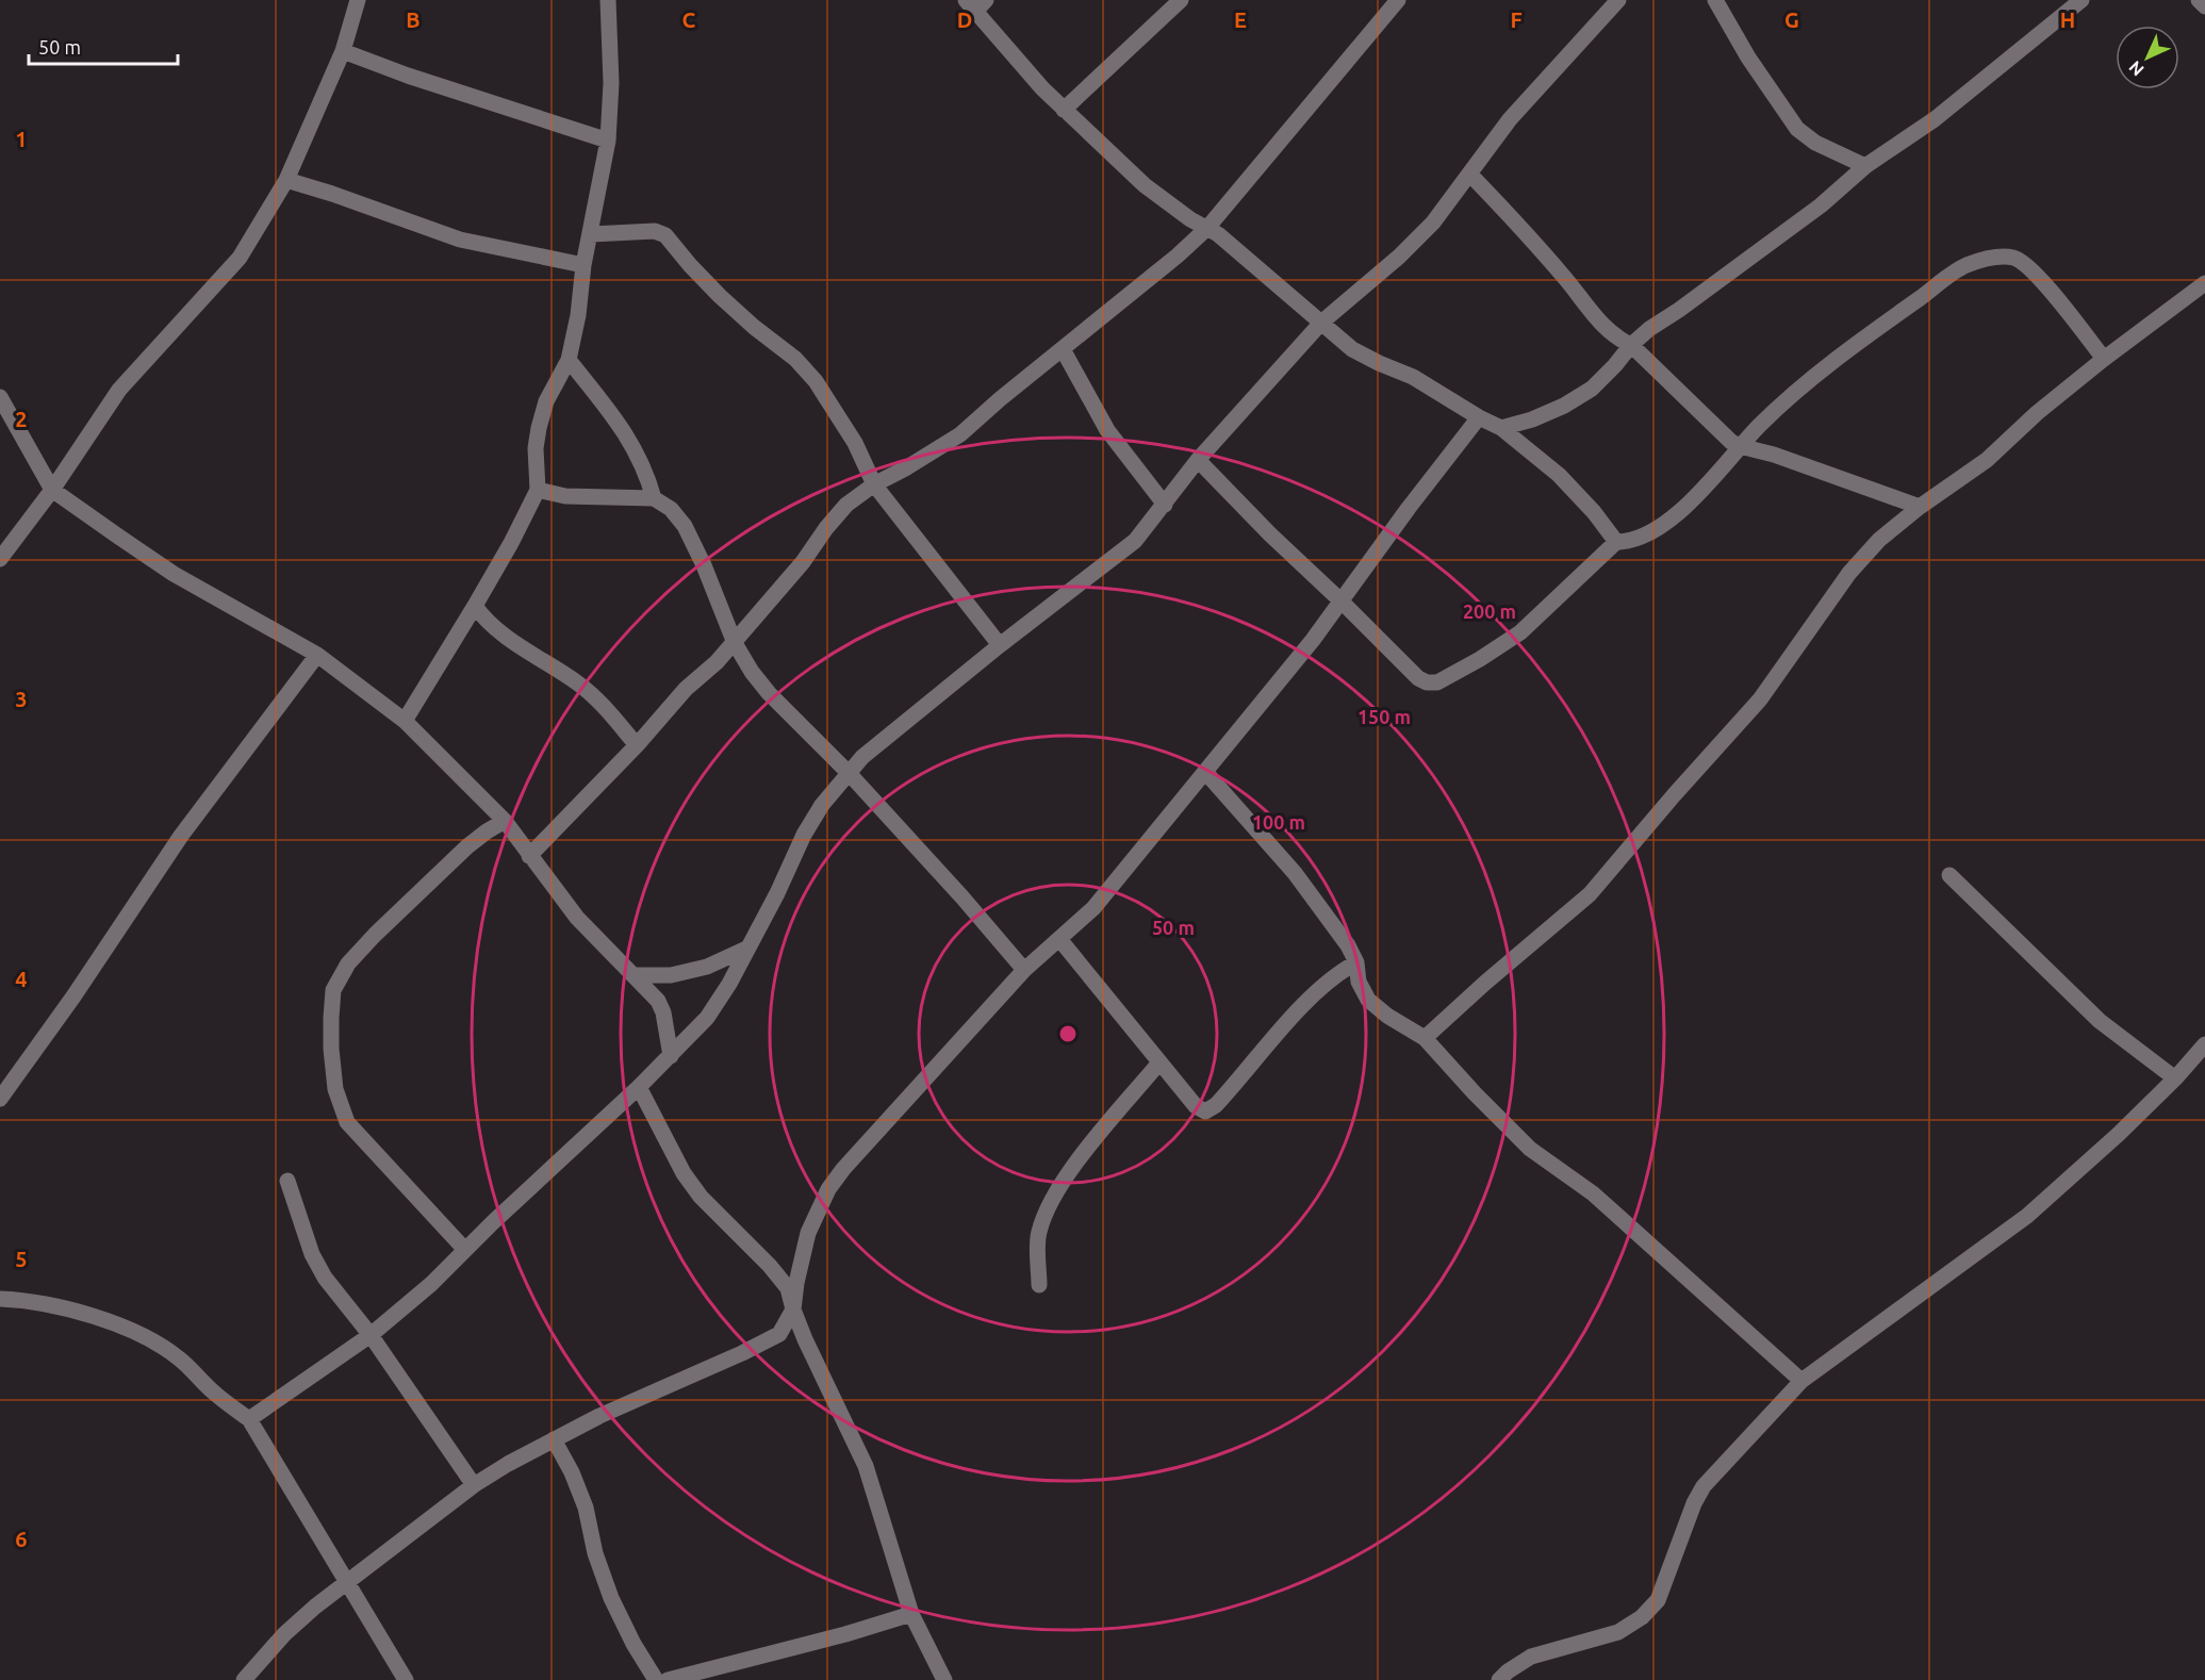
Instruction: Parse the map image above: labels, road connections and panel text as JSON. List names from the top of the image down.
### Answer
{
  "scale_bar": "50 m",
  "north": "bottom left",
  "grid": {
    "columns": [
      "B",
      "C",
      "D",
      "E",
      "F",
      "G",
      "H"
    ],
    "rows": [
      "1",
      "2",
      "3",
      "4",
      "5",
      "6"
    ]
  },
  "rings": [
    "200 m",
    "150 m",
    "100 m",
    "50 m"
  ]
}
